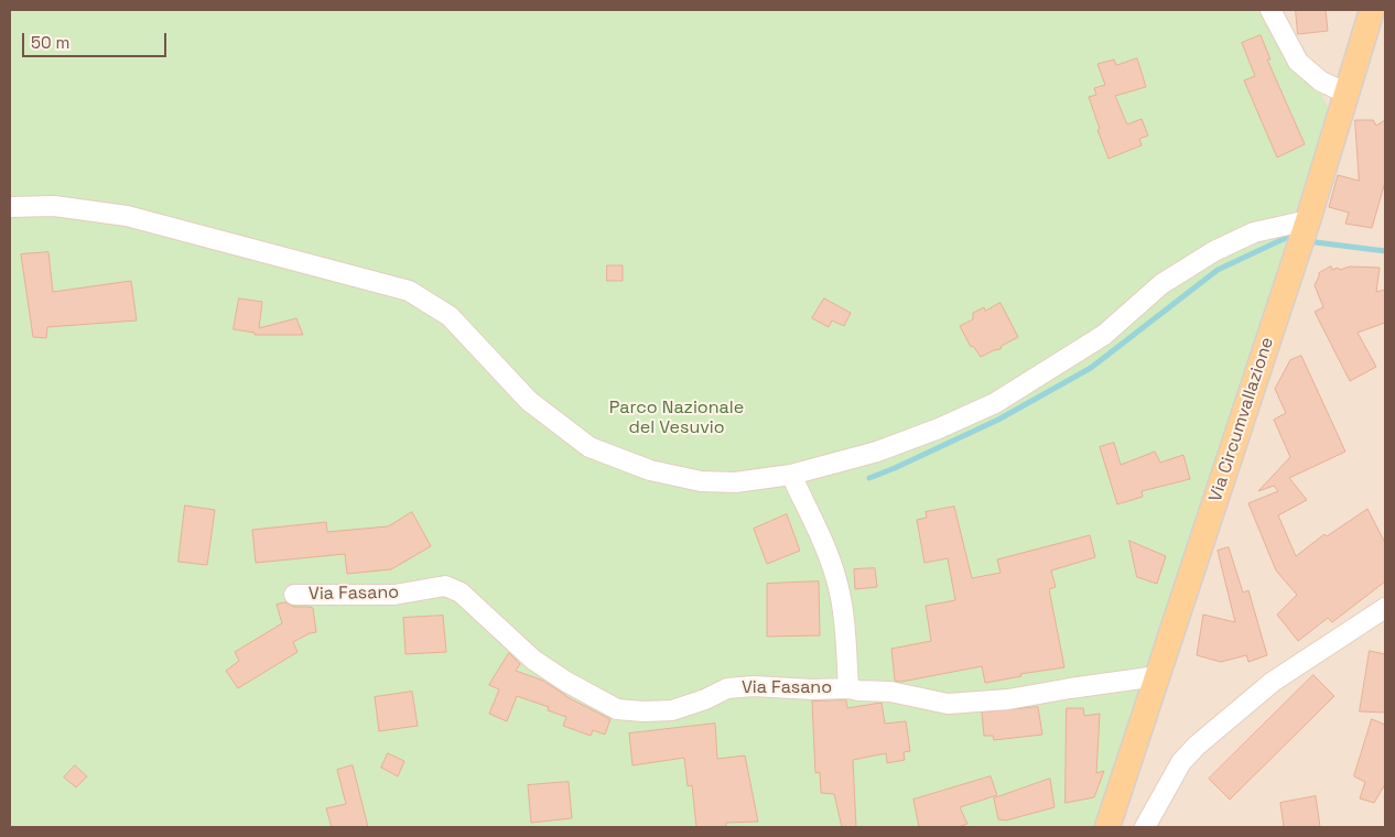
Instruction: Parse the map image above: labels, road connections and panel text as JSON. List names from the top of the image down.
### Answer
{
  "streets": {
    "main road": ["Via Circumvallazione"],
    "street": ["Via Fasano"]
  },
  "crossings": [
    ["Via Circumvallazione", "Via Fasano"]
  ],
  "parks": ["Parco Nazionale del Vesuvio"],
  "scale_bar": "50 m"
}
